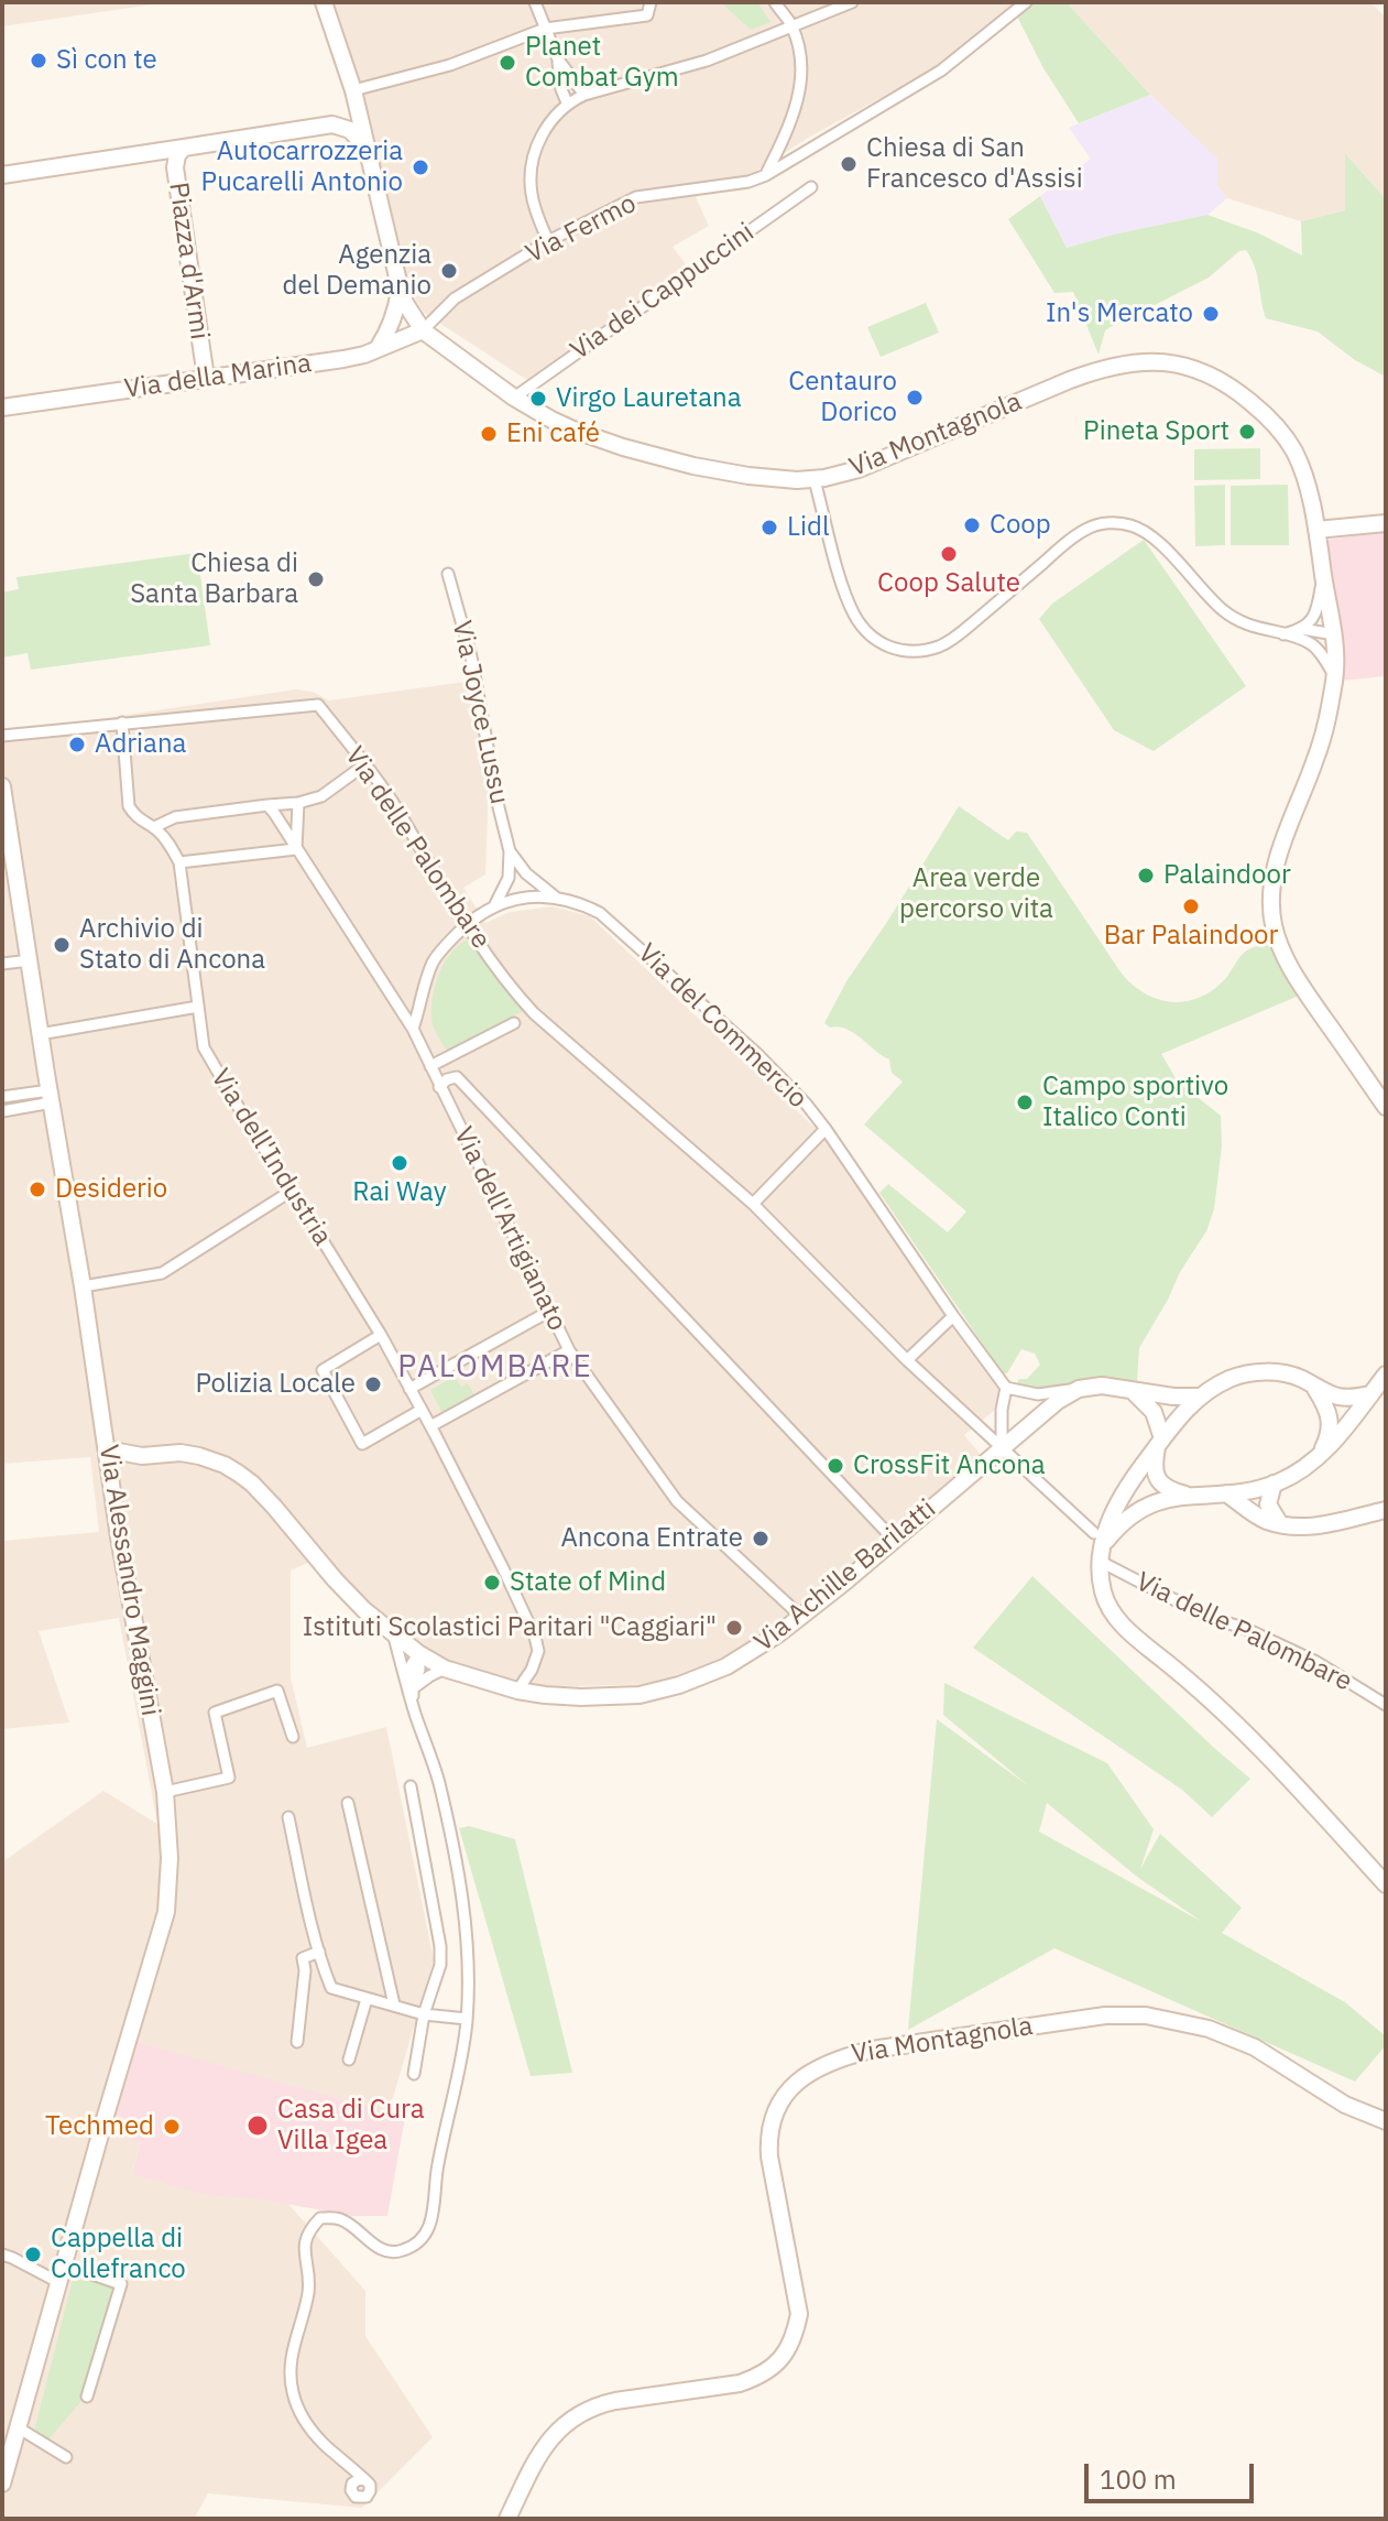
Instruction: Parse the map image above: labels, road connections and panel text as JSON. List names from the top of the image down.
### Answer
{
  "streets": {
    "main road": [
      "Piazza d'Armi",
      "Via della Marina",
      "Via Montagnola",
      "Via Achille Barilatti",
      "Via Alessandro Maggini"
    ],
    "street": [
      "Via Fermo",
      "Via dei Cappuccini",
      "Via Joyce Lussu",
      "Via delle Palombare",
      "Via del Commercio",
      "Via dell'Industria",
      "Via dell'Artigianato"
    ]
  },
  "crossings": [
    ["Via Fermo", "Via della Marina"],
    ["Via Fermo", "Via Montagnola"],
    ["Piazza d'Armi", "Via della Marina"],
    ["Piazza d'Armi", "Via Montagnola"],
    ["Via dei Cappuccini", "Via Montagnola"],
    ["Via della Marina", "Via Montagnola"],
    ["Via Joyce Lussu", "Via del Commercio"],
    ["Via delle Palombare", "Via del Commercio"],
    ["Via delle Palombare", "Via Achille Barilatti"],
    ["Via del Commercio", "Via dell'Artigianato"],
    ["Via dell'Industria", "Via Achille Barilatti"],
    ["Via dell'Artigianato", "Via Achille Barilatti"],
    ["Via Achille Barilatti", "Via Alessandro Maggini"]
  ],
  "districts": ["PALOMBARE"],
  "parks": ["Area verde percorso vita"],
  "places": [
    "Sì con te",
    "Planet Combat Gym",
    "Chiesa di San Francesco d'Assisi",
    "Autocarrozzeria Pucarelli Antonio",
    "Agenzia del Demanio",
    "In's Mercato",
    "Centauro Dorico",
    "Virgo Lauretana",
    "Pineta Sport",
    "Eni café",
    "Coop",
    "Lidl",
    "Coop Salute",
    "Chiesa di Santa Barbara",
    "Adriana",
    "Palaindoor",
    "Bar Palaindoor",
    "Archivio di Stato di Ancona",
    "Campo sportivo Italico Conti",
    "Rai Way",
    "Desiderio",
    "Polizia Locale",
    "CrossFit Ancona",
    "Ancona Entrate",
    "State of Mind",
    "Istituti Scolastici Paritari \"Caggiari\"",
    "Casa di Cura Villa Igea",
    "Techmed",
    "Cappella di Collefranco"
  ],
  "scale_bar": "100 m"
}
